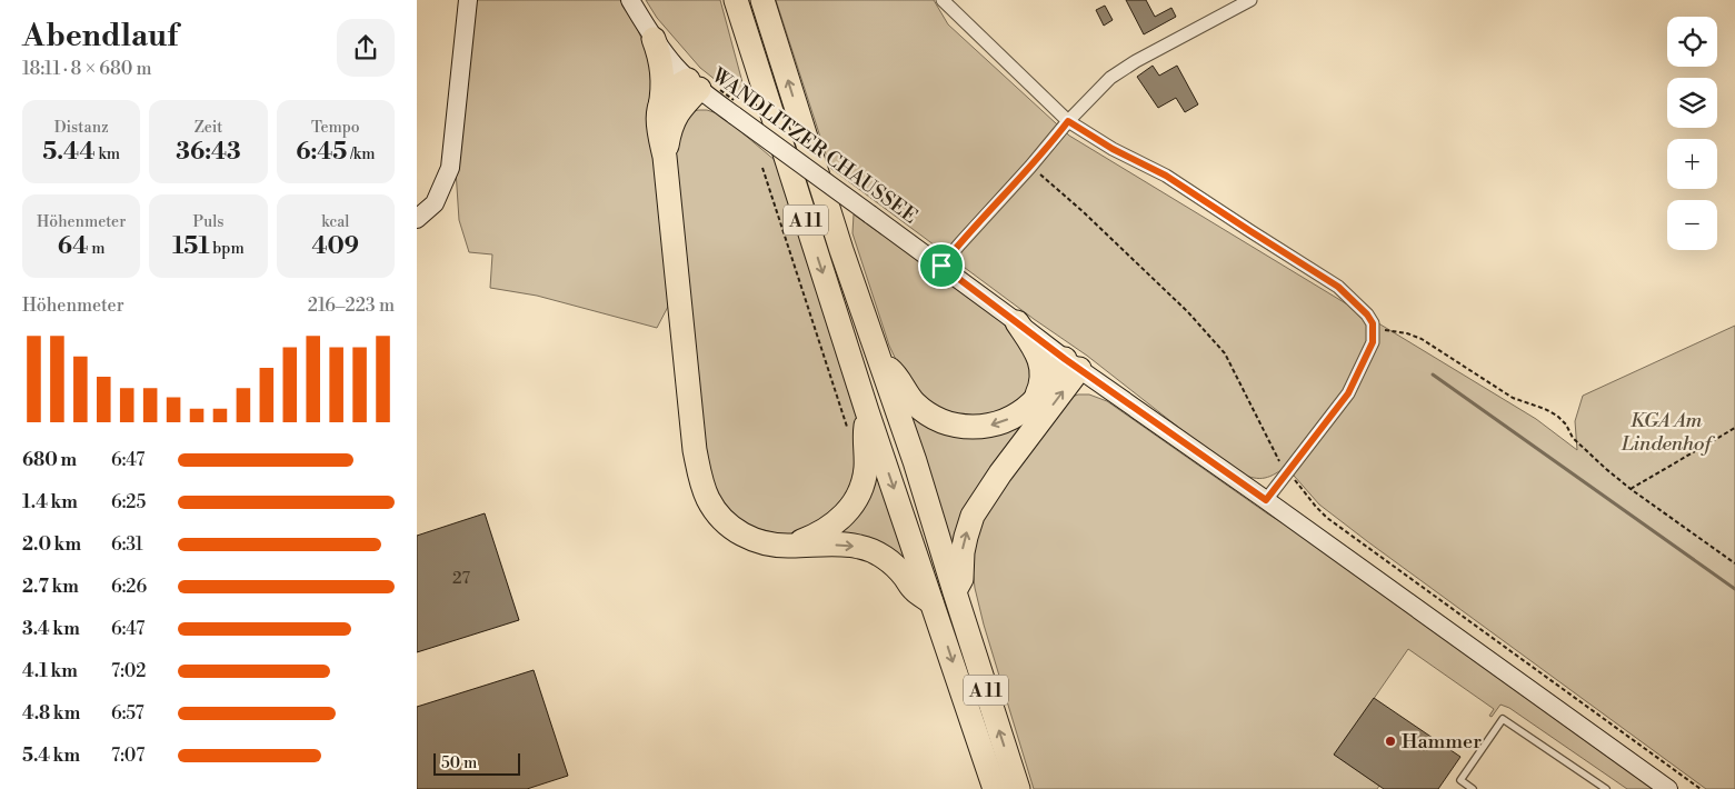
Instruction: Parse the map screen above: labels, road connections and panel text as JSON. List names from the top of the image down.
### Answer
{
  "streets": {
    "highway": ["A 11"],
    "main road": ["WANDLITZER CHAUSSEE"]
  },
  "parks": ["KGA Am Lindenhof"],
  "places": ["Hammer"],
  "house_numbers": ["27"],
  "scale_bar": "50 m",
  "page": {
    "heading": ["Abendlauf", "18:11 · 8 × 680 m"],
    "map_buttons": ["+", "−"],
    "stats": [
      ["Distanz", "5.44 km"],
      ["Zeit", "36:43"],
      ["Tempo", "6:45 /km"],
      ["Höhenmeter", "64 m"],
      ["Puls", "151 bpm"],
      ["kcal", "409"]
    ],
    "chart": ["Höhenmeter", "216–223 m"],
    "list": [
      {
        "name": "680 m",
        "note": "6:47"
      },
      {
        "name": "1.4 km",
        "note": "6:25"
      },
      {
        "name": "2.0 km",
        "note": "6:31"
      },
      {
        "name": "2.7 km",
        "note": "6:26"
      },
      {
        "name": "3.4 km",
        "note": "6:47"
      },
      {
        "name": "4.1 km",
        "note": "7:02"
      },
      {
        "name": "4.8 km",
        "note": "6:57"
      },
      {
        "name": "5.4 km",
        "note": "7:07"
      }
    ],
    "scale": "50 m"
  }
}
